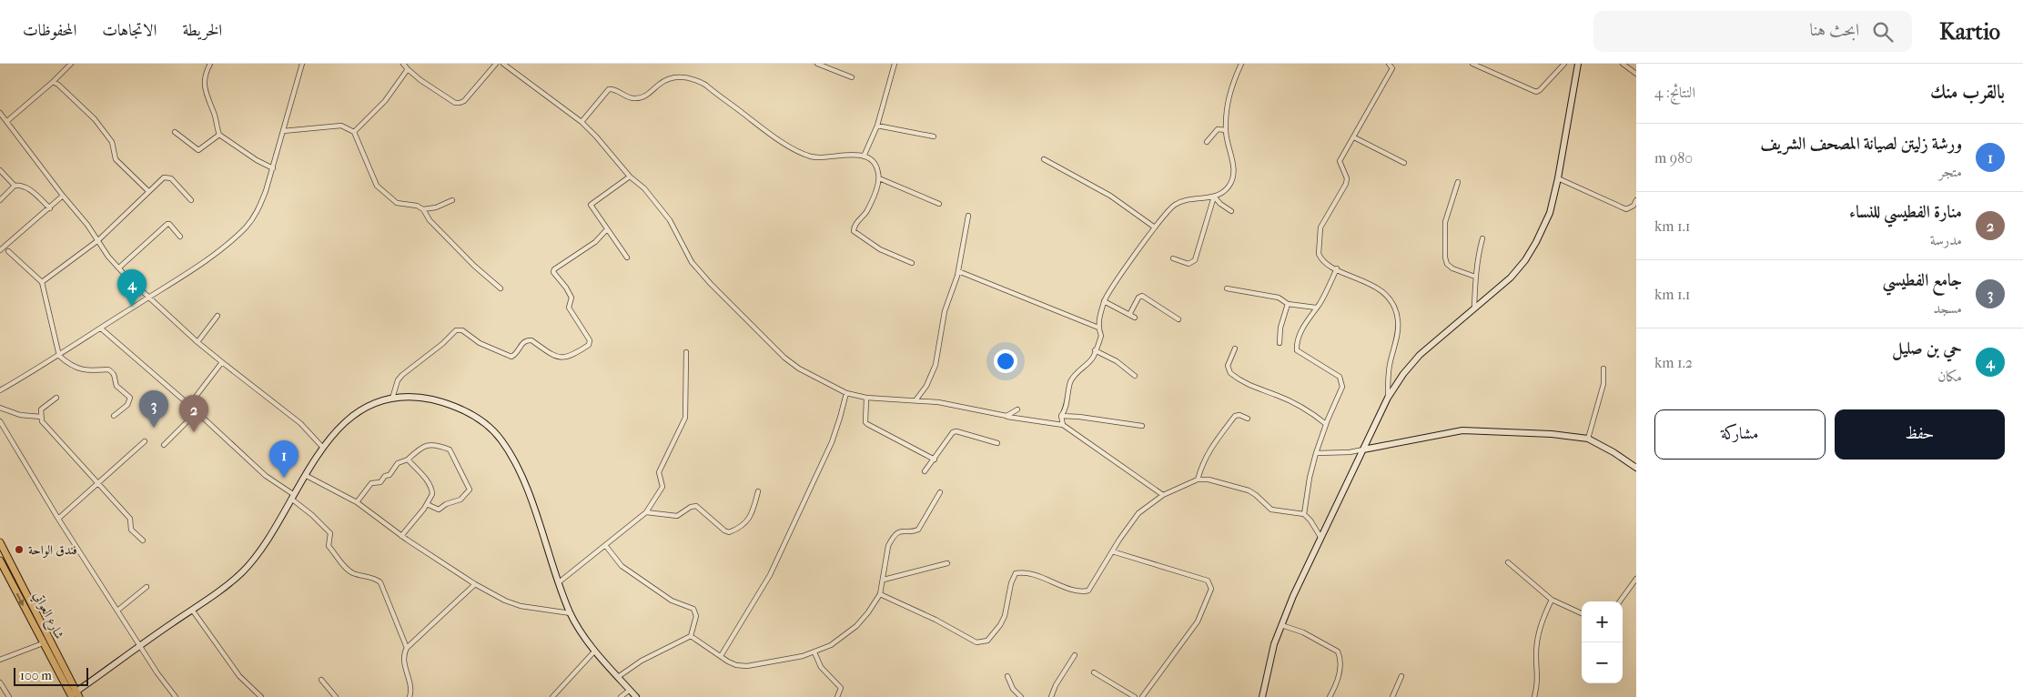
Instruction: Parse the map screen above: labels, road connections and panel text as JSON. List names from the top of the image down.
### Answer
{
  "streets": {
    "main road": ["شارع العواتي"]
  },
  "places": ["فندق الواحة"],
  "scale_bar": "100 m",
  "page": {
    "header": "Kartio",
    "search": "ابحث هنا",
    "nav": ["الخريطة", "الاتجاهات", "المحفوظات"],
    "heading": ["بالقرب منك", "النتائج: 4"],
    "list": [
      {
        "mark": "1",
        "name": "ورشة زليتن لصيانة المصحف الشريف",
        "note": "متجر",
        "value": "980 m"
      },
      {
        "mark": "2",
        "name": "منارة الفطيسي للنساء",
        "note": "مدرسة",
        "value": "1.1 km"
      },
      {
        "mark": "3",
        "name": "جامع الفطيسي",
        "note": "مسجد",
        "value": "1.1 km"
      },
      {
        "mark": "4",
        "name": "حي بن صليل",
        "note": "مكان",
        "value": "1.2 km"
      }
    ],
    "pins": [
      "4",
      "3",
      "2",
      "1"
    ],
    "buttons": ["حفظ", "مشاركة"],
    "map_buttons": ["+", "−"],
    "scale": "100 m"
  }
}
